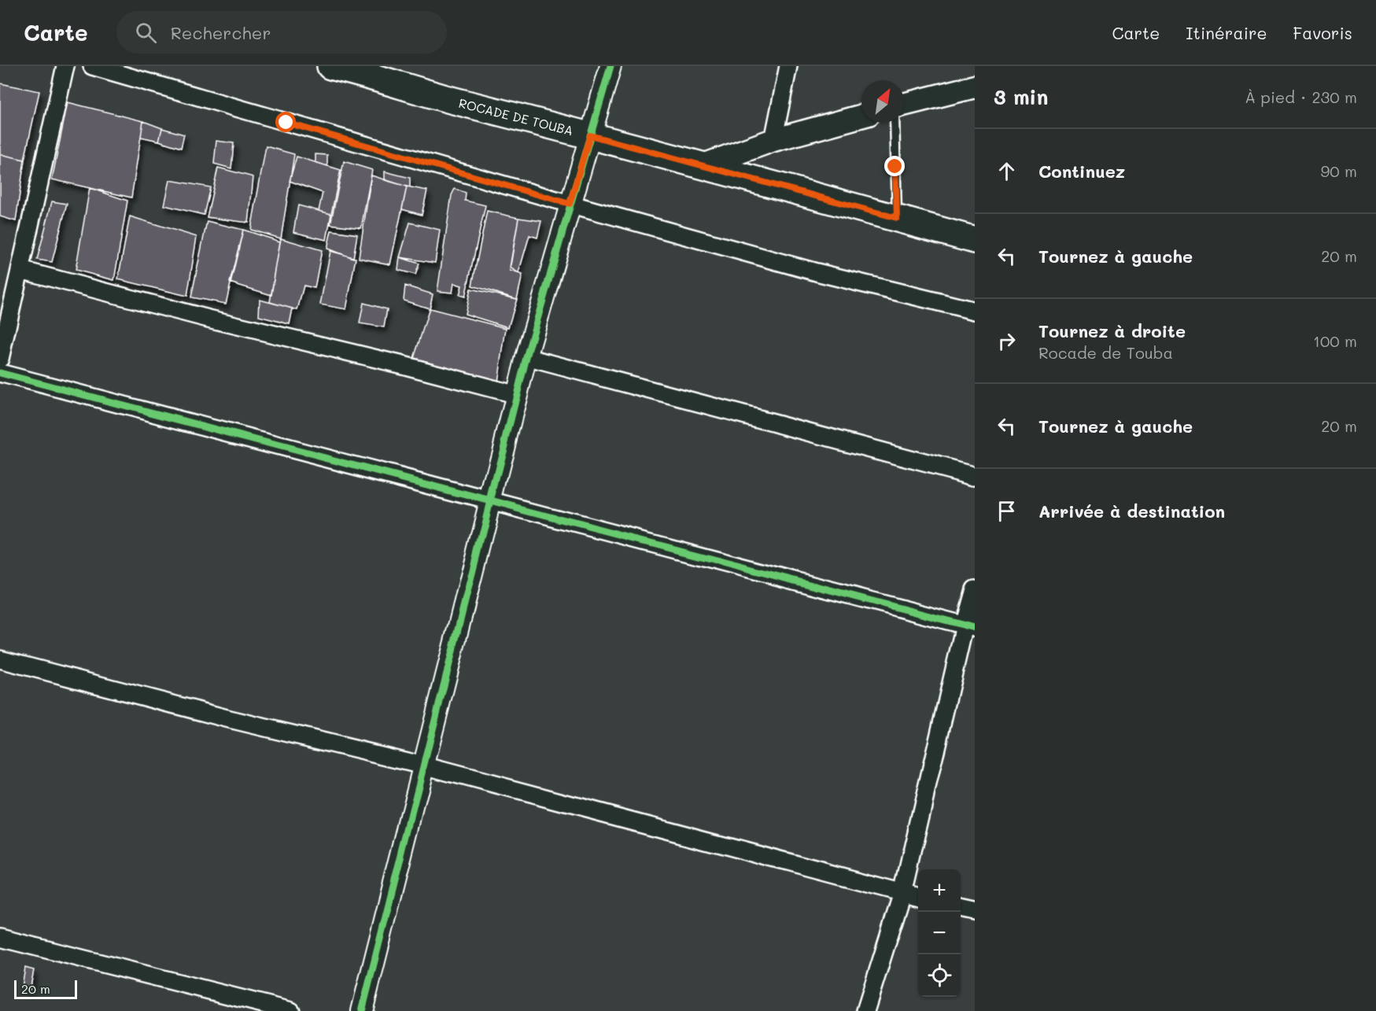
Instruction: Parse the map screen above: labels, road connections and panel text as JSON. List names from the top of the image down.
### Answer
{
  "streets": {
    "main road": ["ROCADE DE TOUBA"]
  },
  "scale_bar": "20 m",
  "north": "top right",
  "page": {
    "header": "Carte",
    "search": "Rechercher",
    "nav": ["Carte", "Itinéraire", "Favoris"],
    "heading": ["3 min", "À pied · 230 m"],
    "list": [
      ["Continuez", "90 m"],
      ["Tournez à gauche", "20 m"],
      ["Tournez à droite", "Rocade de Touba", "100 m"],
      ["Tournez à gauche", "20 m"],
      "Arrivée à destination"
    ],
    "map_buttons": ["+", "−"],
    "scale": "20 m"
  }
}
